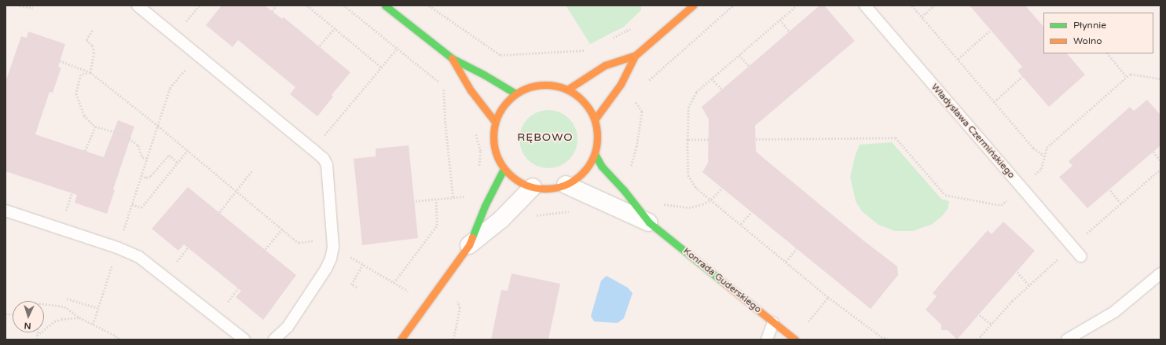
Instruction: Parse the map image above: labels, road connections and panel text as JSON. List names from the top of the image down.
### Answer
{
  "streets": {
    "street": ["Konrada Guderskiego"],
    "lane": ["Władysława Czermińskiego"]
  },
  "districts": ["RĘBOWO"],
  "legend": ["Płynnie", "Wolno"],
  "north": "bottom"
}
